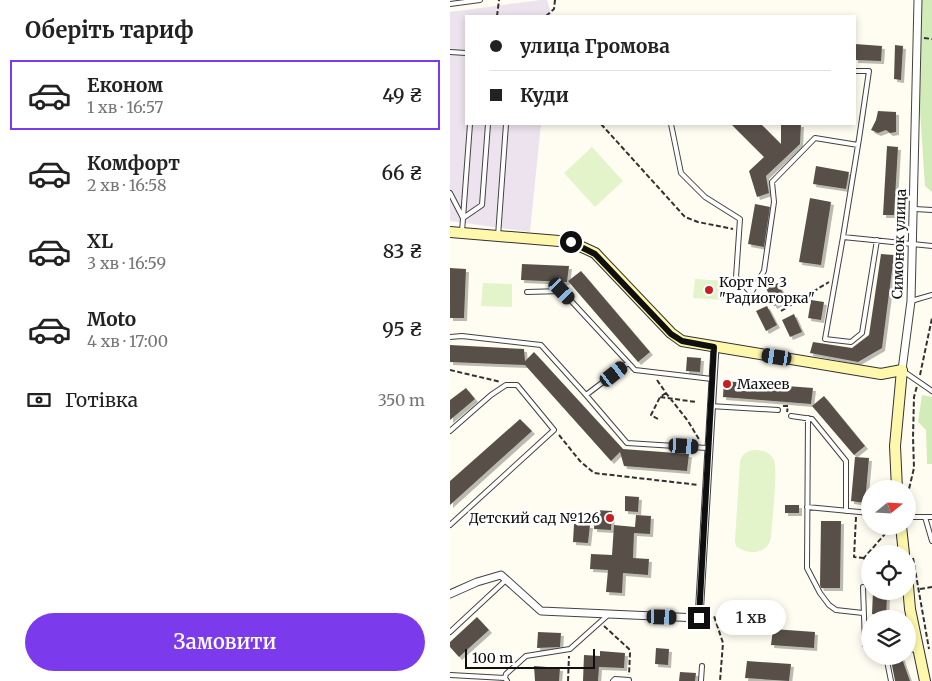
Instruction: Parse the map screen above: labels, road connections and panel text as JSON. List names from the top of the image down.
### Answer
{
  "streets": {
    "street": ["Симонок улица"]
  },
  "places": ["Корт № 3 \"Радиогорка\"", "Махеев", "Детский сад №126"],
  "scale_bar": "100 m",
  "north": "right",
  "page": {
    "heading": "Оберіть тариф",
    "banner": ["улица Громова", "Куди"],
    "list": [
      {
        "name": "Економ",
        "note": "1 хв · 16:57",
        "value": "49 ₴"
      },
      {
        "name": "Комфорт",
        "note": "2 хв · 16:58",
        "value": "66 ₴"
      },
      {
        "name": "XL",
        "note": "3 хв · 16:59",
        "value": "83 ₴"
      },
      {
        "name": "Moto",
        "note": "4 хв · 17:00",
        "value": "95 ₴"
      }
    ],
    "pay": ["Готівка", "350 m"],
    "bubble": "1 хв",
    "buttons": "Замовити",
    "scale": "100 m"
  }
}
